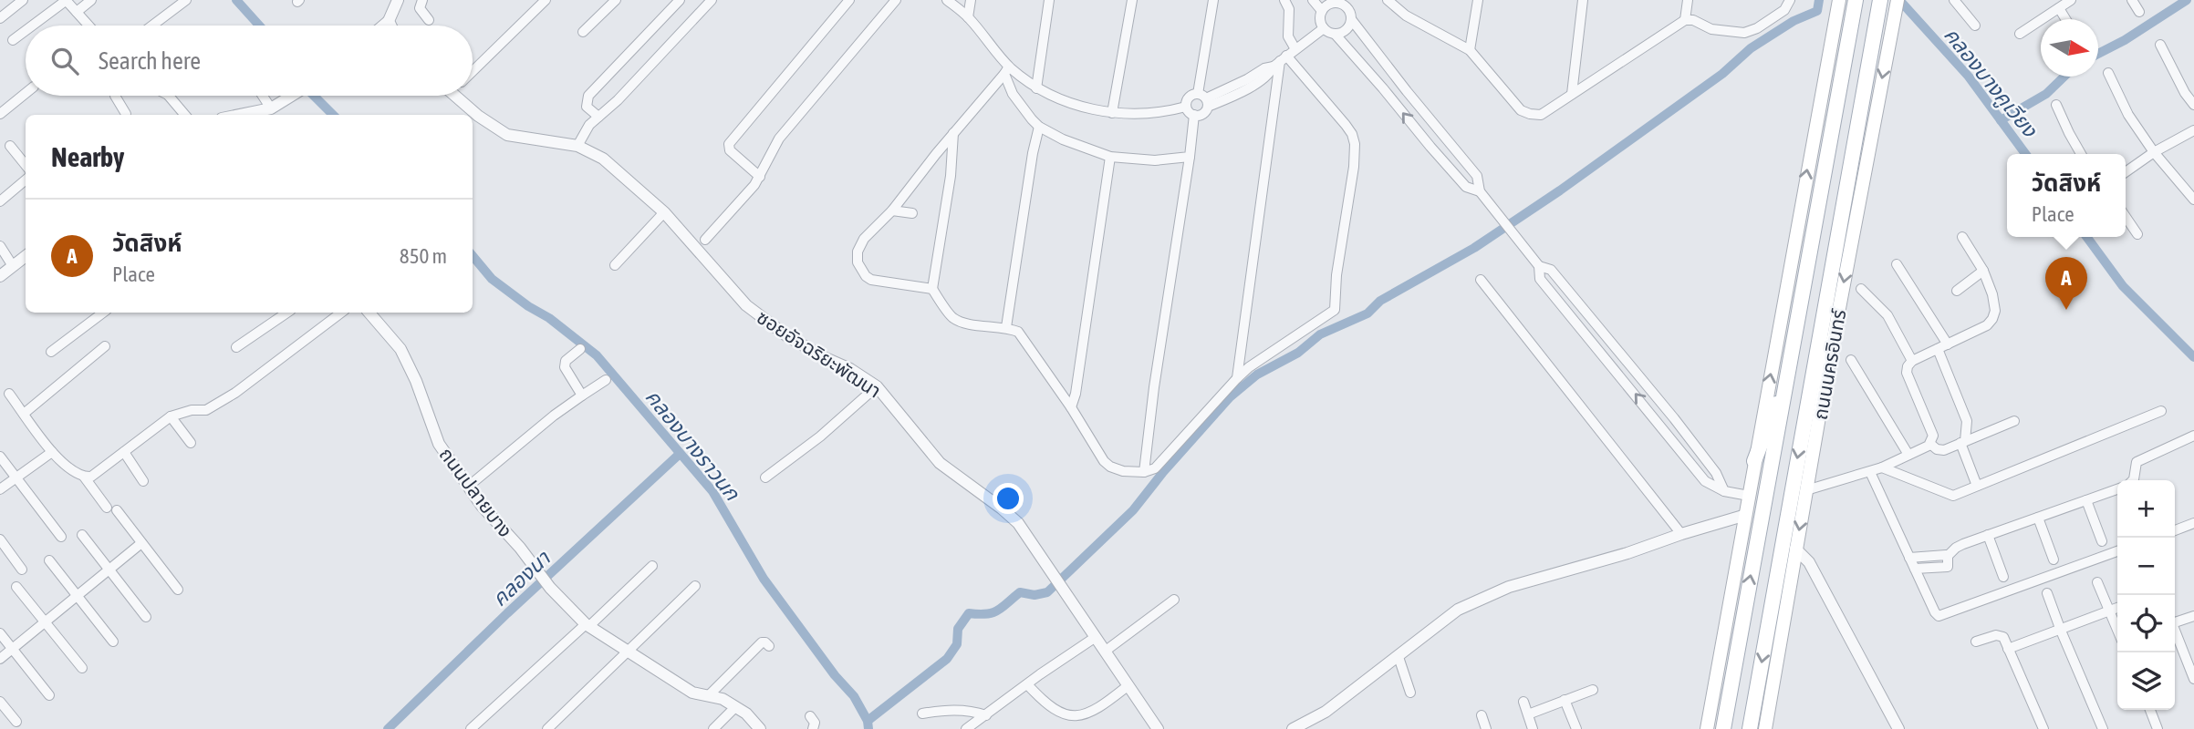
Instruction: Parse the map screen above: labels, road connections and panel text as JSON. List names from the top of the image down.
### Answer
{
  "streets": {
    "main road": ["ถนนนครอินทร์"],
    "street": ["ซอยอัจฉริยะพัฒนา", "ถนนปลายบาง"]
  },
  "water": ["คลองบางคูเวียง", "คลองบางราวนก", "คลองนา"],
  "north": "right",
  "page": {
    "search": "Search here",
    "heading": "Nearby",
    "popup": ["วัดสิงห์", "Place"],
    "list": [
      {
        "mark": "A",
        "name": "วัดสิงห์",
        "note": "Place",
        "value": "850 m"
      }
    ],
    "pins": "A",
    "map_buttons": ["+", "−"]
  }
}
